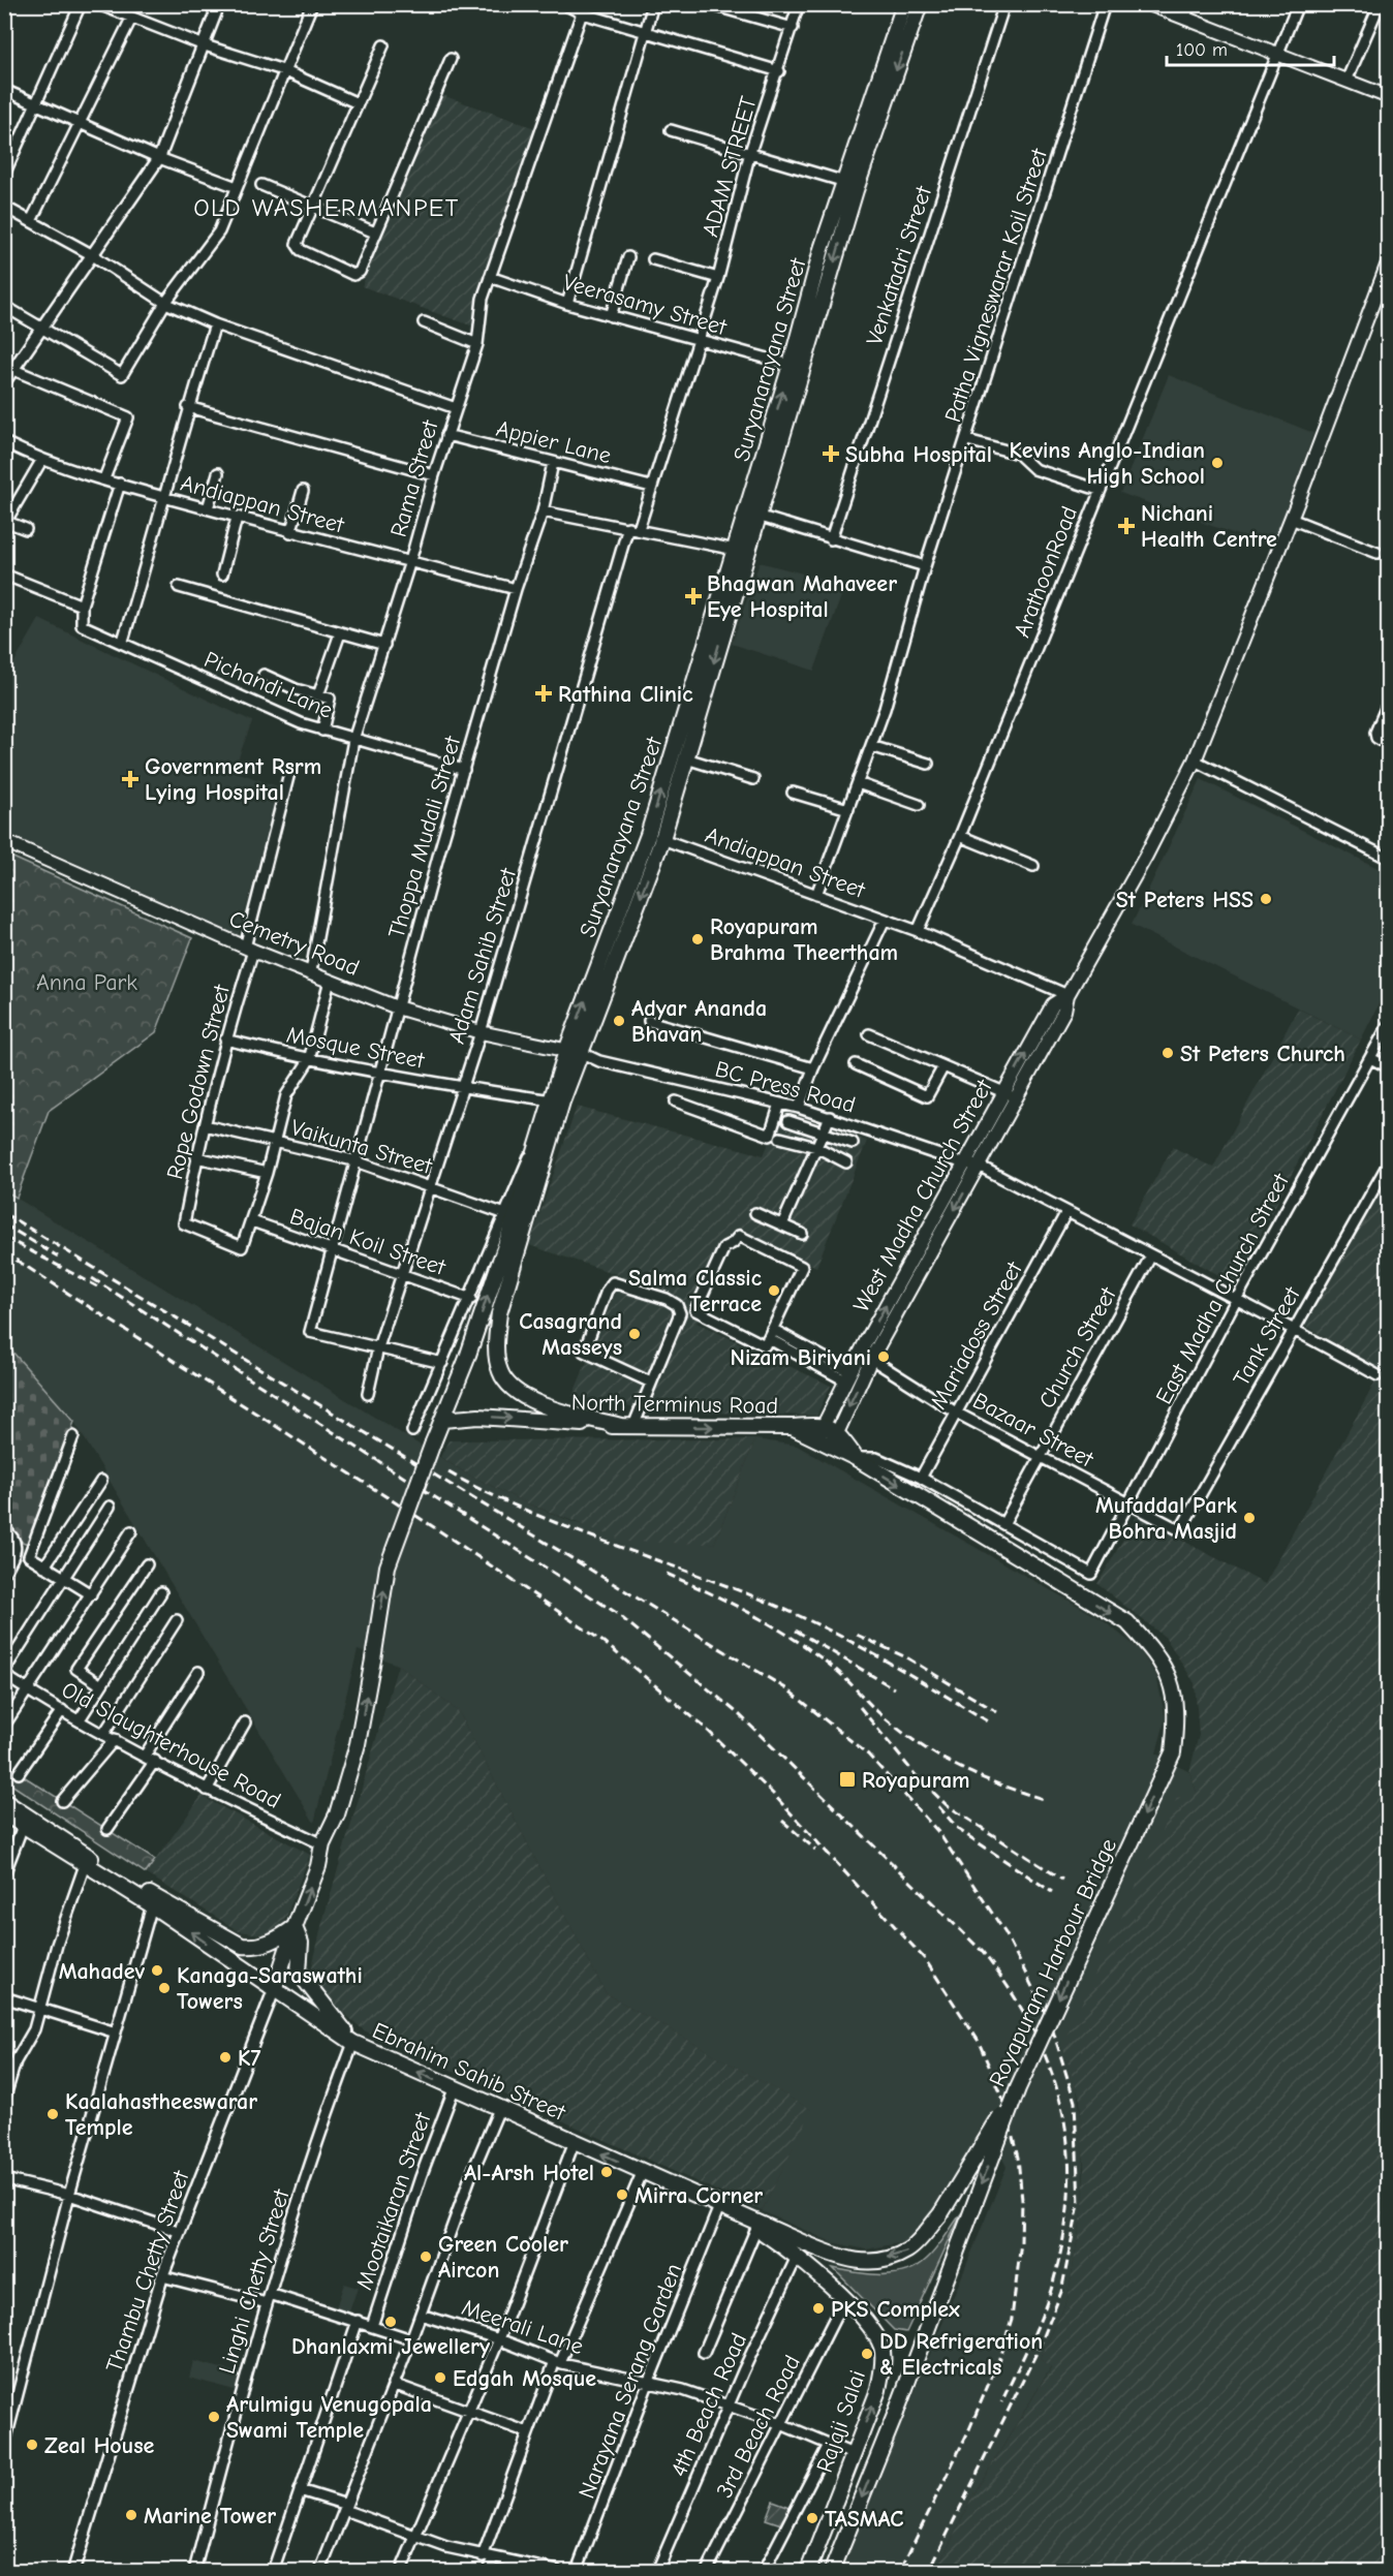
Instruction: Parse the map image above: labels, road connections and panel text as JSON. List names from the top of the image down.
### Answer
{
  "streets": {
    "main road": [
      "Suryanarayana Street",
      "Cemetry Road",
      "West Madha Church Street",
      "North Terminus Road",
      "Royapuram Harbour Bridge",
      "Ebrahim Sahib Street",
      "Rajaji Salai"
    ],
    "street": [
      "ADAM STREET",
      "Venkatadri Street",
      "Patha Vigneswarar Koil Street",
      "Veerasamy Street",
      "Appier Lane",
      "Rama Street",
      "Andiappan Street",
      "ArathoonRoad",
      "Pichandi Lane",
      "Thoppa Mudali Street",
      "Adam Sahib Street",
      "Mosque Street",
      "Rope Godown Street",
      "BC Press Road",
      "Vaikunta Street",
      "Bajan Koil Street",
      "East Madha Church Street",
      "Mariadoss Street",
      "Tank Street",
      "Church Street",
      "Bazaar Street",
      "Old Slaughterhouse Road",
      "Mootaikaran Street",
      "Thambu Chetty Street",
      "Linghi Chetty Street",
      "Meerali Lane",
      "Narayana Serang Garden",
      "4th Beach Road",
      "3rd Beach Road"
    ]
  },
  "crossings": [
    ["ADAM STREET", "Veerasamy Street"],
    ["ADAM STREET", "Appier Lane"],
    ["Patha Vigneswarar Koil Street", "Andiappan Street"],
    ["Veerasamy Street", "Suryanarayana Street"],
    ["Veerasamy Street", "Rama Street"],
    ["Suryanarayana Street", "Andiappan Street"],
    ["Suryanarayana Street", "Cemetry Road"],
    ["Suryanarayana Street", "Mosque Street"],
    ["Suryanarayana Street", "BC Press Road"],
    ["Suryanarayana Street", "North Terminus Road"],
    ["Suryanarayana Street", "Old Slaughterhouse Road"],
    ["Suryanarayana Street", "Ebrahim Sahib Street"],
    ["Suryanarayana Street", "Thambu Chetty Street"],
    ["Appier Lane", "Rama Street"],
    ["Appier Lane", "Thoppa Mudali Street"],
    ["Rama Street", "Andiappan Street"],
    ["Rama Street", "Pichandi Lane"],
    ["Rama Street", "Cemetry Road"],
    ["Andiappan Street", "ArathoonRoad"],
    ["Andiappan Street", "Thoppa Mudali Street"],
    ["Andiappan Street", "West Madha Church Street"],
    ["Pichandi Lane", "Thoppa Mudali Street"],
    ["Thoppa Mudali Street", "Cemetry Road"],
    ["Thoppa Mudali Street", "Adam Sahib Street"],
    ["Thoppa Mudali Street", "Mosque Street"],
    ["Thoppa Mudali Street", "Vaikunta Street"],
    ["Thoppa Mudali Street", "Bajan Koil Street"],
    ["Cemetry Road", "Adam Sahib Street"],
    ["Cemetry Road", "Rope Godown Street"],
    ["Cemetry Road", "BC Press Road"],
    ["Adam Sahib Street", "Mosque Street"],
    ["Adam Sahib Street", "Vaikunta Street"],
    ["Adam Sahib Street", "Bajan Koil Street"],
    ["Mosque Street", "Rope Godown Street"],
    ["Rope Godown Street", "Vaikunta Street"],
    ["Rope Godown Street", "Bajan Koil Street"],
    ["BC Press Road", "West Madha Church Street"],
    ["BC Press Road", "East Madha Church Street"],
    ["BC Press Road", "Mariadoss Street"],
    ["BC Press Road", "Tank Street"],
    ["BC Press Road", "Church Street"],
    ["West Madha Church Street", "Bazaar Street"],
    ["East Madha Church Street", "Church Street"],
    ["East Madha Church Street", "Bazaar Street"],
    ["Mariadoss Street", "Bazaar Street"],
    ["Tank Street", "Bazaar Street"],
    ["Church Street", "Bazaar Street"],
    ["North Terminus Road", "Royapuram Harbour Bridge"],
    ["Royapuram Harbour Bridge", "Ebrahim Sahib Street"],
    ["Royapuram Harbour Bridge", "Rajaji Salai"],
    ["Ebrahim Sahib Street", "Mootaikaran Street"],
    ["Ebrahim Sahib Street", "Thambu Chetty Street"],
    ["Ebrahim Sahib Street", "Linghi Chetty Street"],
    ["Ebrahim Sahib Street", "Narayana Serang Garden"],
    ["Ebrahim Sahib Street", "Rajaji Salai"],
    ["Meerali Lane", "Narayana Serang Garden"],
    ["Meerali Lane", "4th Beach Road"],
    ["Meerali Lane", "Rajaji Salai"],
    ["Meerali Lane", "3rd Beach Road"],
    ["Narayana Serang Garden", "Rajaji Salai"],
    ["4th Beach Road", "Rajaji Salai"],
    ["Rajaji Salai", "3rd Beach Road"]
  ],
  "one_way": ["North Terminus Road", "Royapuram Harbour Bridge", "Ebrahim Sahib Street"],
  "districts": ["OLD WASHERMANPET"],
  "parks": ["Anna Park"],
  "places": {
    "health": [
      "Subha Hospital",
      "Nichani Health Centre",
      "Bhagwan Mahaveer Eye Hospital",
      "Rathina Clinic",
      "Government Rsrm Lying Hospital"
    ],
    "other": [
      "Kevins Anglo-Indian High School",
      "St Peters HSS",
      "Royapuram Brahma Theertham",
      "Adyar Ananda Bhavan",
      "St Peters Church",
      "Salma Classic Terrace",
      "Casagrand Masseys",
      "Nizam Biriyani",
      "Mufaddal Park Bohra Masjid",
      "Mahadev",
      "Kanaga-Saraswathi Towers",
      "K7",
      "Kaalahastheeswarar Temple",
      "Al-Arsh Hotel",
      "Mirra Corner",
      "Green Cooler Aircon",
      "PKS Complex",
      "Dhanlaxmi Jewellery",
      "DD Refrigeration & Electricals",
      "Edgah Mosque",
      "Arulmigu Venugopala Swami Temple",
      "Zeal House",
      "Marine Tower",
      "TASMAC"
    ],
    "transit": ["Royapuram"]
  },
  "scale_bar": "100 m"
}
